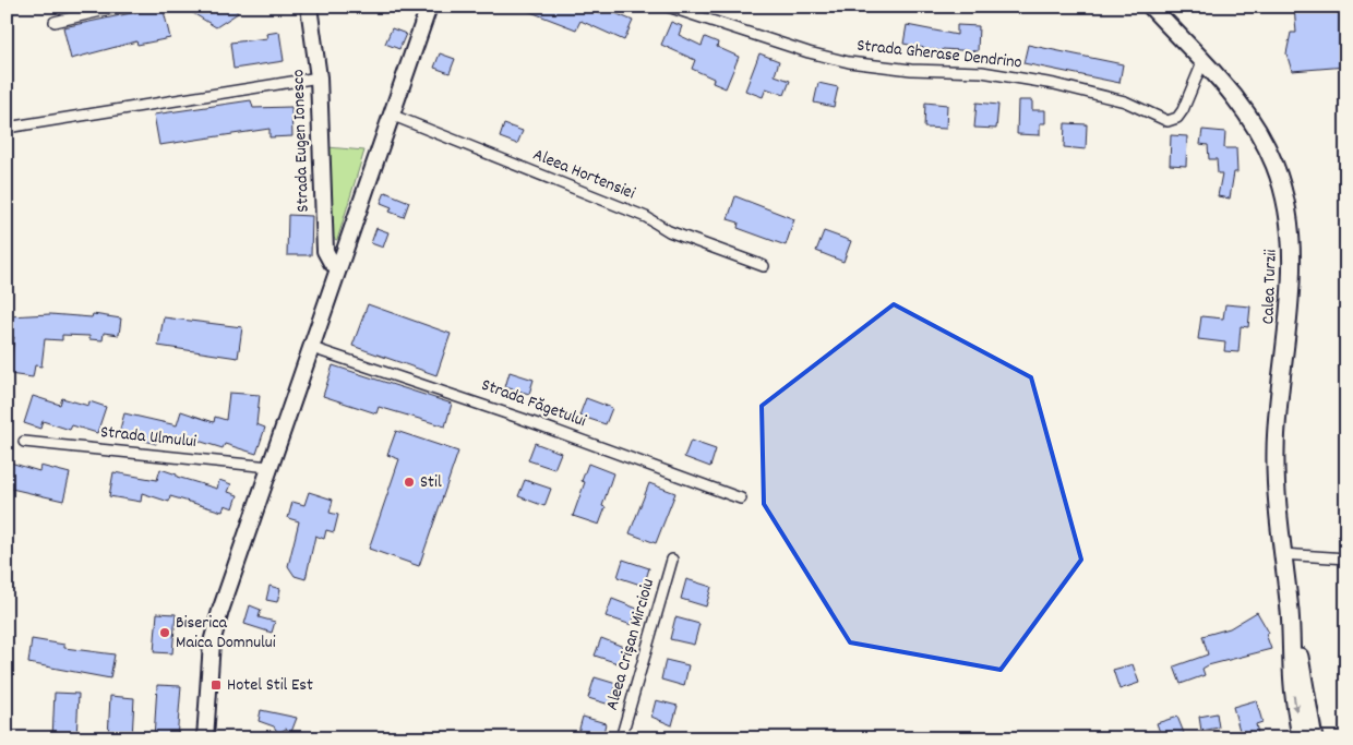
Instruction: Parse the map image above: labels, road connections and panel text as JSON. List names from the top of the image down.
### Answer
{
  "streets": {
    "main road": ["Strada Eugen Ionesco", "Calea Turzii"],
    "street": [
      "Strada Gherase Dendrino",
      "Aleea Hortensiei",
      "Strada Făgetului",
      "Strada Ulmului",
      "Aleea Crișan Mircioiu"
    ]
  },
  "crossings": [
    ["Strada Gherase Dendrino", "Calea Turzii"]
  ],
  "places": {
    "other": ["Stil", "Biserica Maica Domnului"],
    "transit": ["Hotel Stil Est"]
  }
}
